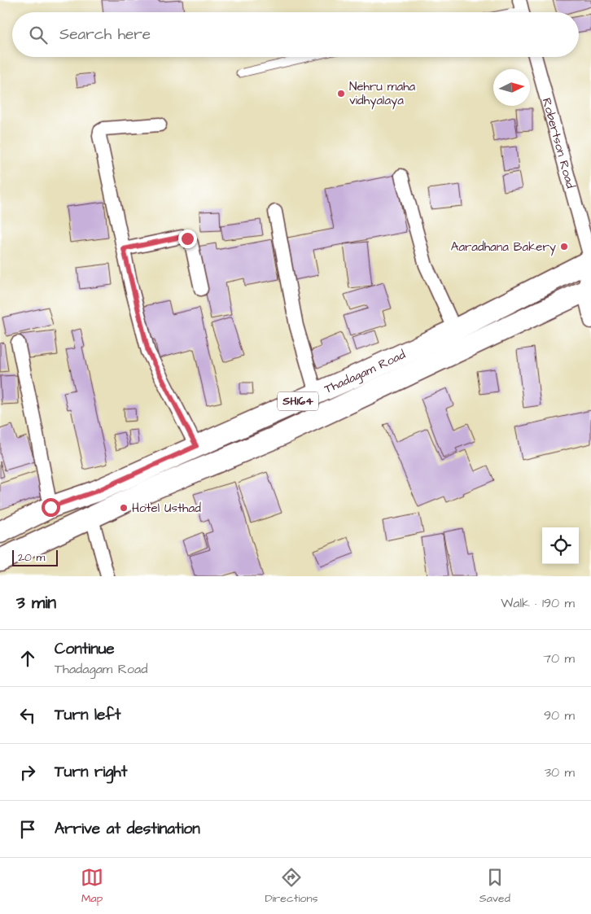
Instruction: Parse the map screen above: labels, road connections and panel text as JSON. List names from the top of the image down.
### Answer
{
  "streets": {
    "main road": ["Thadagam Road", "SH164"],
    "street": ["Robertson Road"]
  },
  "crossings": [
    ["Robertson Road", "Thadagam Road"]
  ],
  "places": ["Nehru maha vidhyalaya", "Aaradhana Bakery", "Hotel Usthad"],
  "scale_bar": "20 m",
  "north": "right",
  "page": {
    "search": "Search here",
    "scale": "20 m",
    "heading": ["3 min", "Walk · 190 m"],
    "list": [
      ["Continue", "Thadagam Road", "70 m"],
      ["Turn left", "90 m"],
      ["Turn right", "30 m"],
      "Arrive at destination"
    ],
    "nav": ["Map", "Directions", "Saved"]
  }
}
